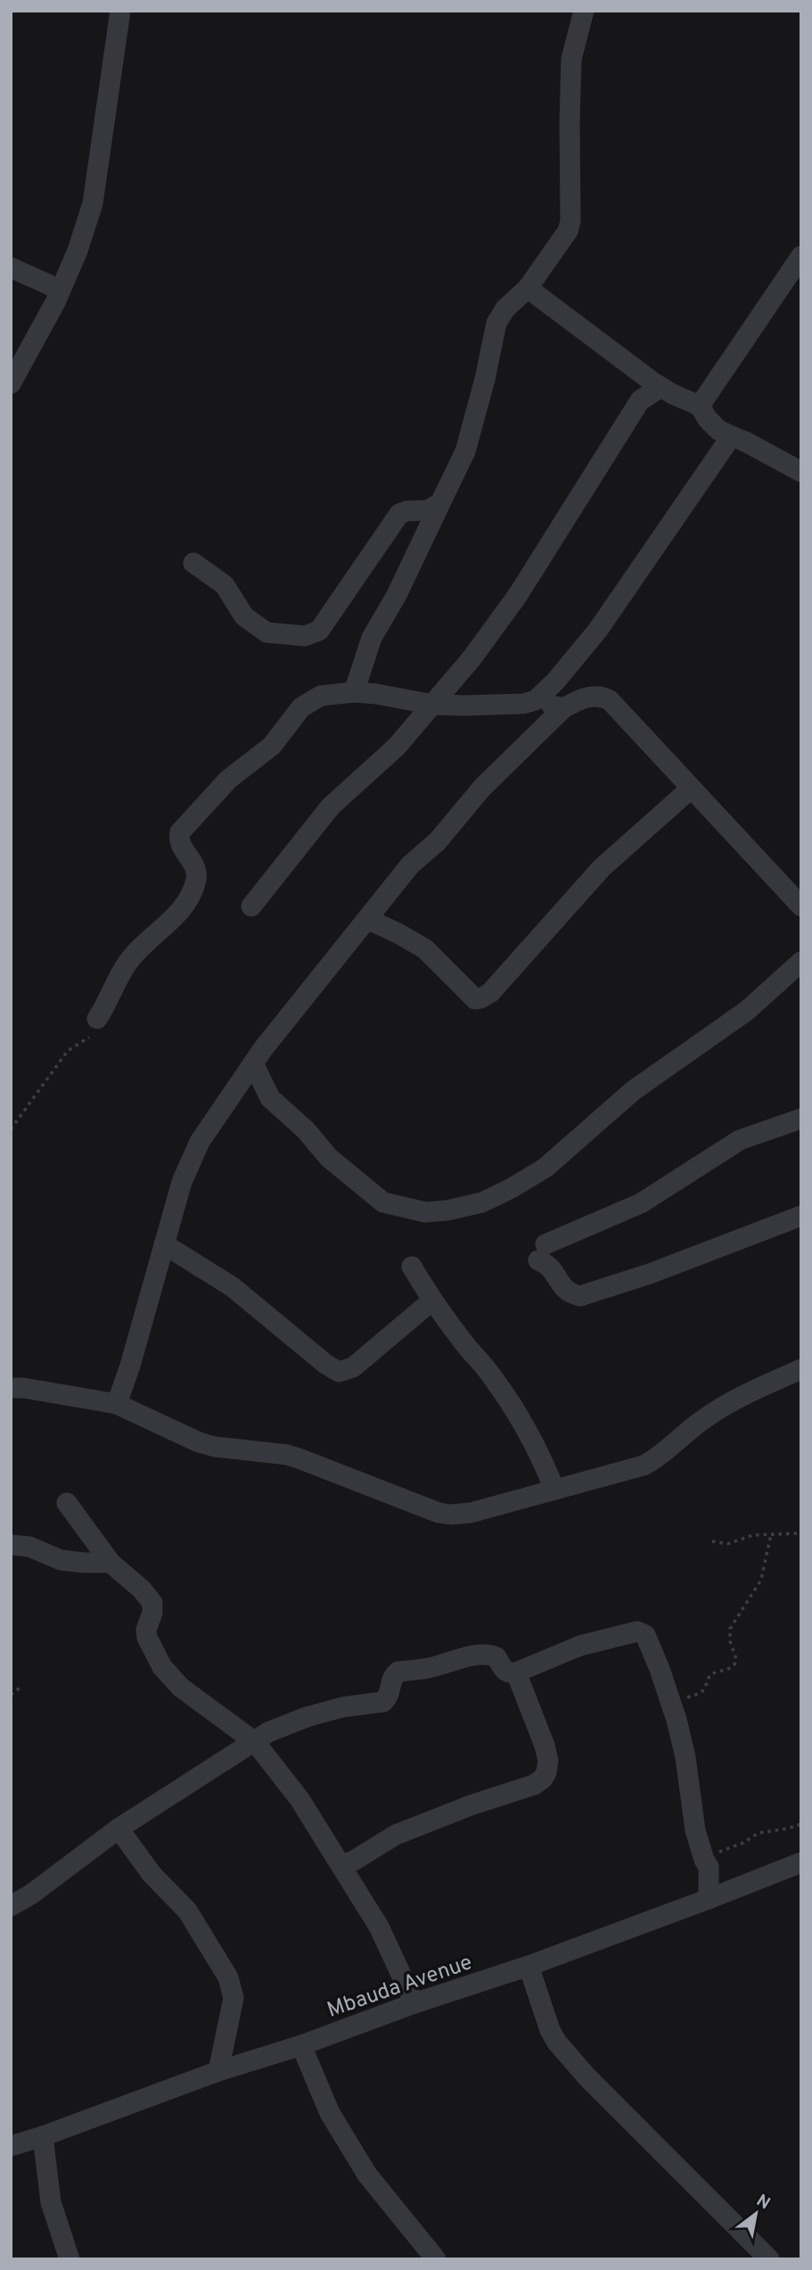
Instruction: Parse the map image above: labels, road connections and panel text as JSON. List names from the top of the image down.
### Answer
{
  "streets": {
    "street": ["Mbauda Avenue"]
  },
  "north": "top right"
}
